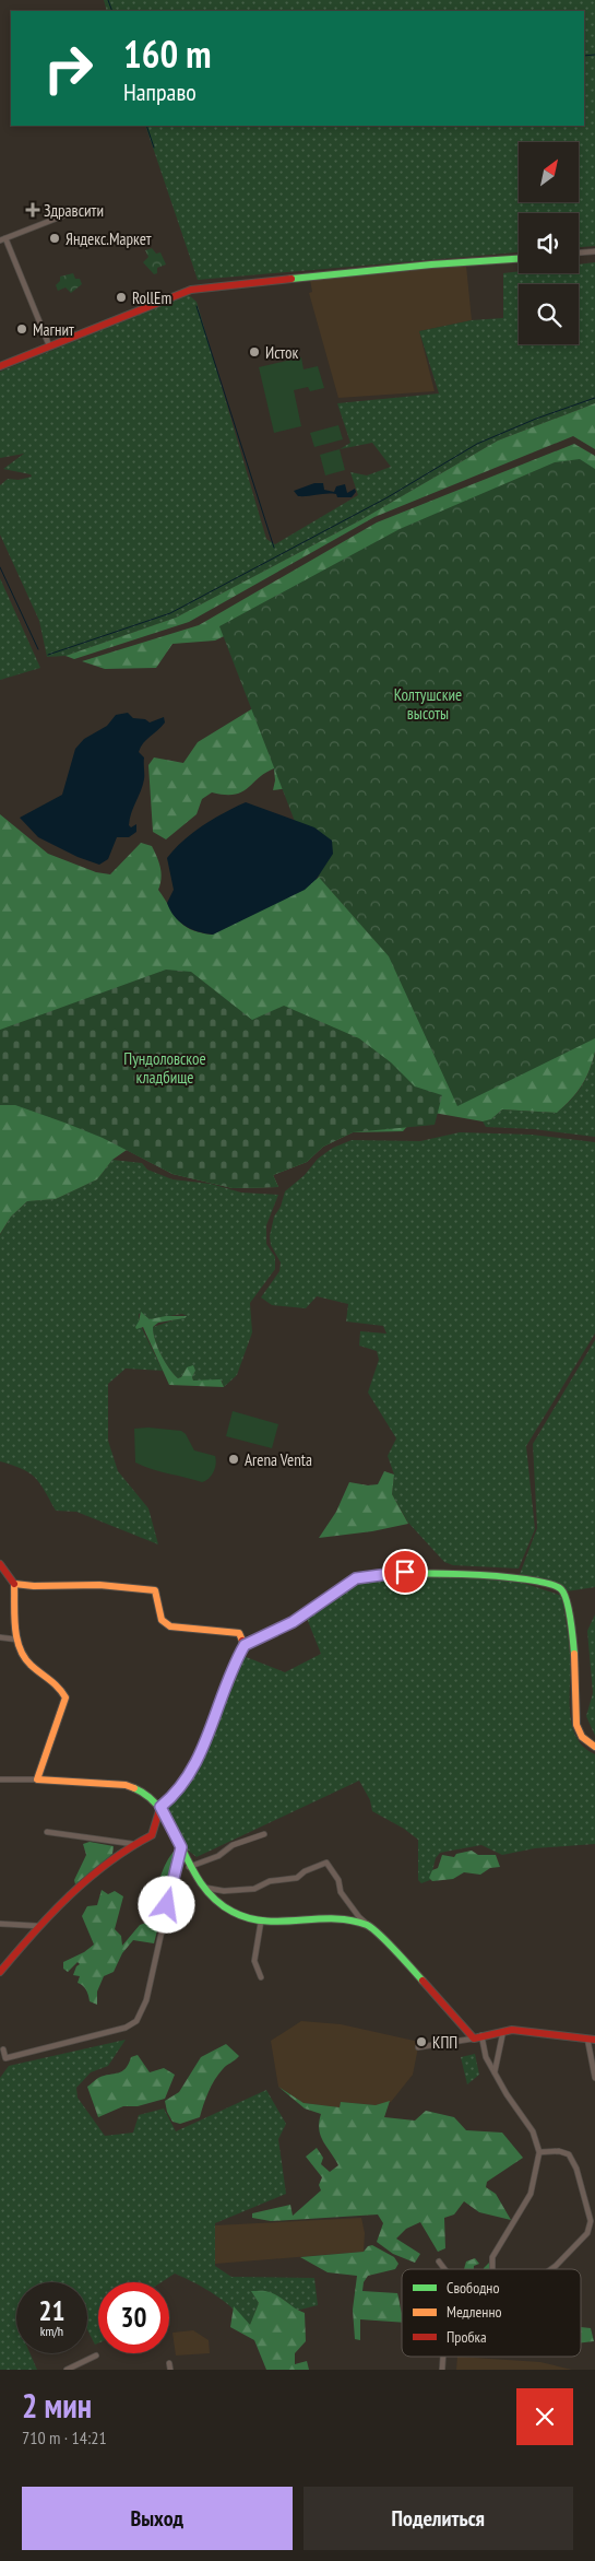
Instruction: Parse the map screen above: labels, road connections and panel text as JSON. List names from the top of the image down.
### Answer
{
  "parks": ["Колтушские высоты", "Пундоловское кладбище"],
  "places": {
    "health": ["Здравсити"],
    "other": [
      "Яндекс.Маркет",
      "RollEm",
      "Магнит",
      "Исток",
      "Arena Venta",
      "КПП"
    ]
  },
  "legend": ["Свободно", "Медленно", "Пробка"],
  "north": "top right",
  "page": {
    "turn": ["160 m", "Направо"],
    "speed": "21 km/h",
    "limit": "30",
    "heading": ["2 мин", "710 m · 14:21"],
    "buttons": ["Выход", "Поделиться"]
  }
}
